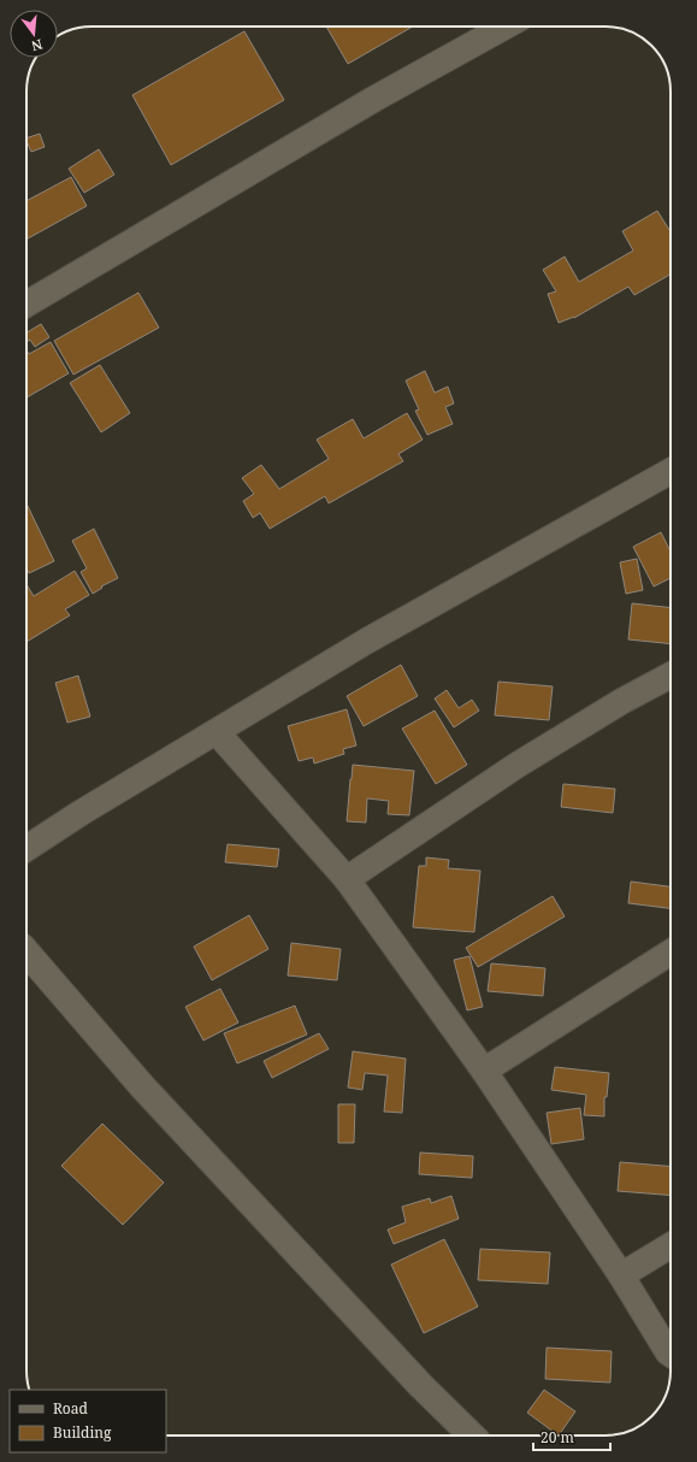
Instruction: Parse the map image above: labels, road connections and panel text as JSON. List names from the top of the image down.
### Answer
{
  "legend": ["Road", "Building"],
  "scale_bar": "20 m",
  "north": "bottom"
}
